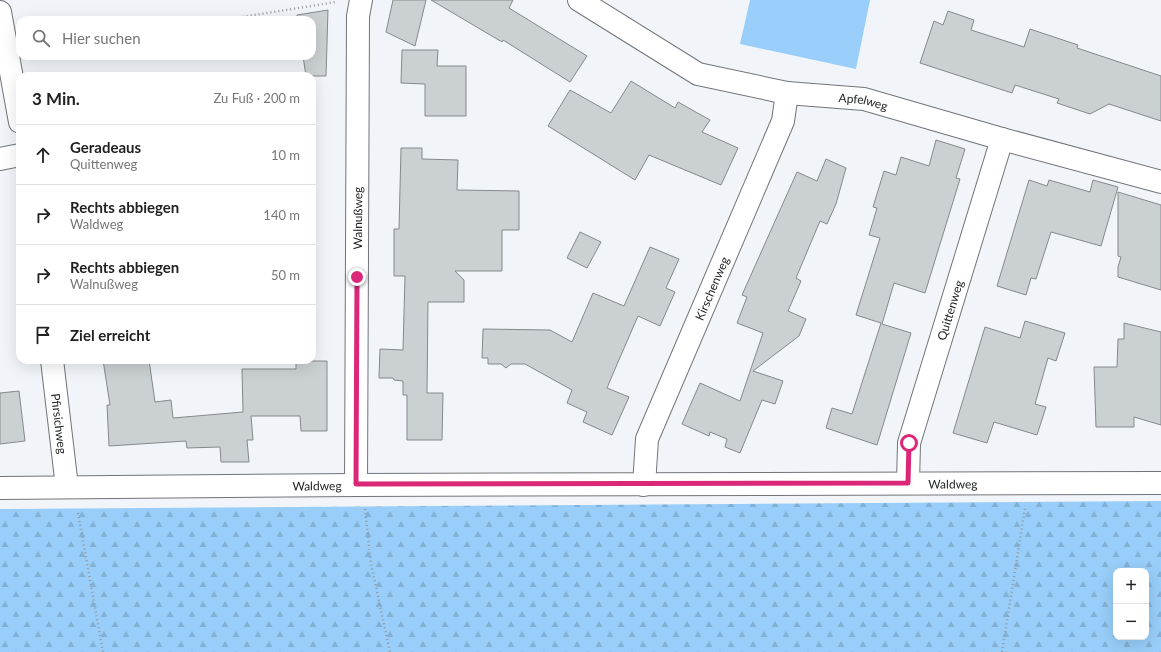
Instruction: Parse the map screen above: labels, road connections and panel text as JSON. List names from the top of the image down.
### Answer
{
  "streets": {
    "street": [
      "Apfelweg",
      "Walnußweg",
      "Kirschenweg",
      "Quittenweg",
      "Pfirsichweg",
      "Waldweg"
    ]
  },
  "crossings": [
    ["Apfelweg", "Kirschenweg"],
    ["Apfelweg", "Quittenweg"],
    ["Walnußweg", "Waldweg"],
    ["Kirschenweg", "Waldweg"],
    ["Quittenweg", "Waldweg"],
    ["Pfirsichweg", "Waldweg"]
  ],
  "page": {
    "search": "Hier suchen",
    "heading": ["3 Min.", "Zu Fuß · 200 m"],
    "list": [
      ["Geradeaus", "Quittenweg", "10 m"],
      ["Rechts abbiegen", "Waldweg", "140 m"],
      ["Rechts abbiegen", "Walnußweg", "50 m"],
      "Ziel erreicht"
    ],
    "map_buttons": ["+", "−"]
  }
}
